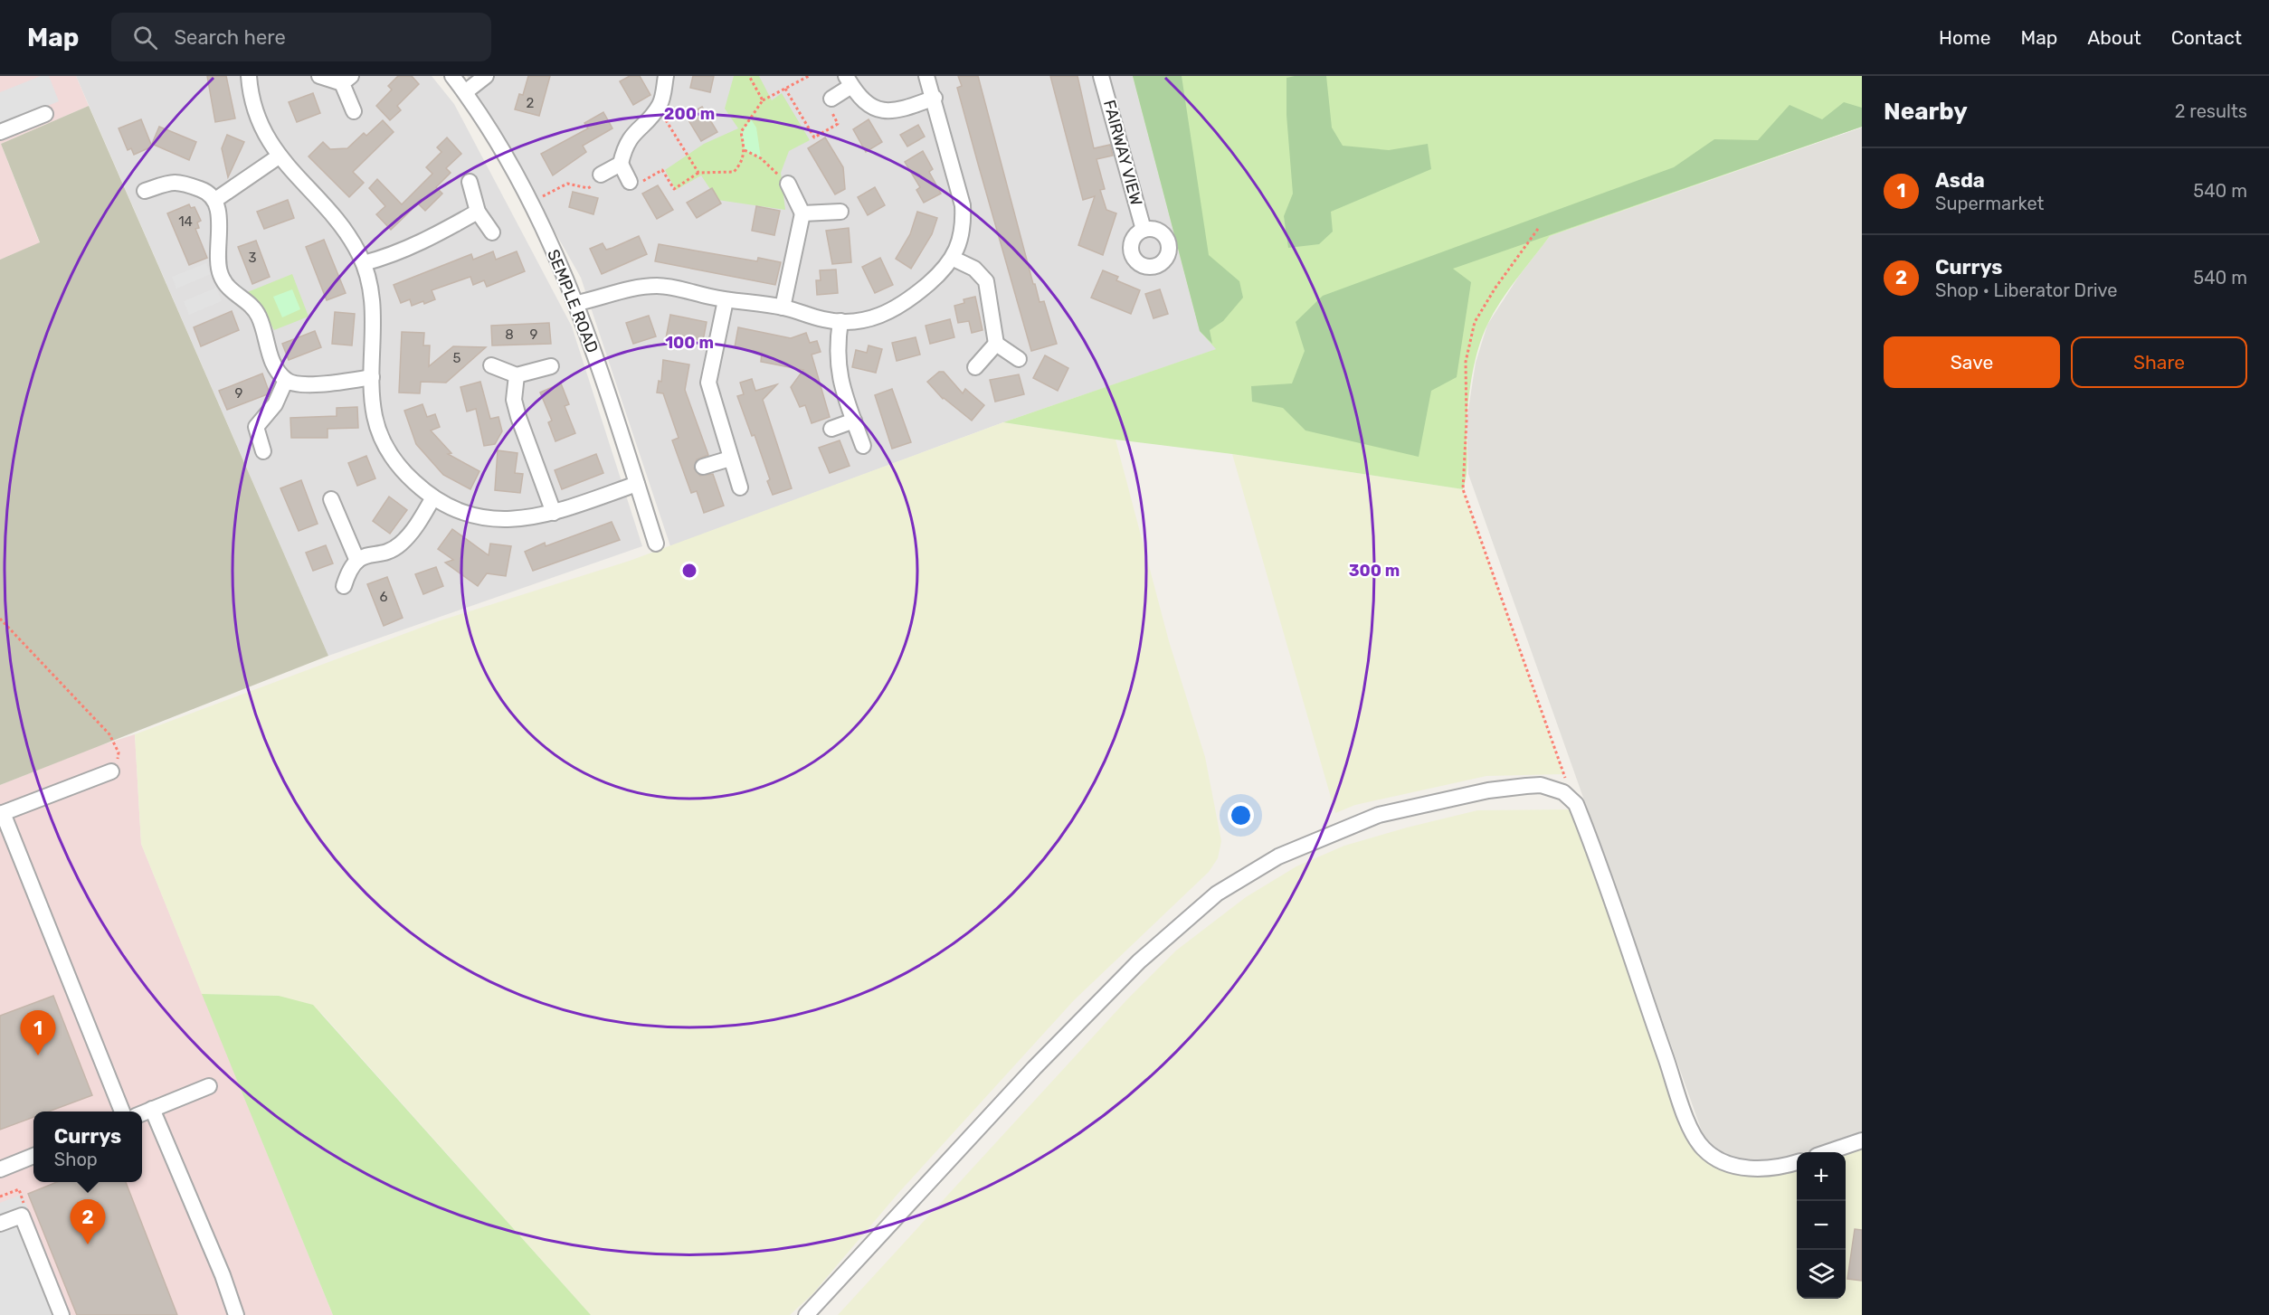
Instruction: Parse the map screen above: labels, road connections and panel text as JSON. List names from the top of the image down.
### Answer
{
  "streets": {
    "street": ["FAIRWAY VIEW", "SEMPLE ROAD"]
  },
  "house_numbers": [
    "2",
    "14",
    "3",
    "8",
    "9",
    "5",
    "9",
    "6"
  ],
  "page": {
    "header": "Map",
    "search": "Search here",
    "nav": [
      "Home",
      "Map",
      "About",
      "Contact"
    ],
    "heading": ["Nearby", "2 results"],
    "list": [
      {
        "mark": "1",
        "name": "Asda",
        "note": "Supermarket",
        "value": "540 m"
      },
      {
        "mark": "2",
        "name": "Currys",
        "note": "Shop · Liberator Drive",
        "value": "540 m"
      }
    ],
    "buttons": ["Save", "Share"],
    "pins": ["1", "2"],
    "popup": ["Currys", "Shop"],
    "map_buttons": ["+", "−"]
  },
  "rings": ["200 m", "100 m", "300 m"]
}
